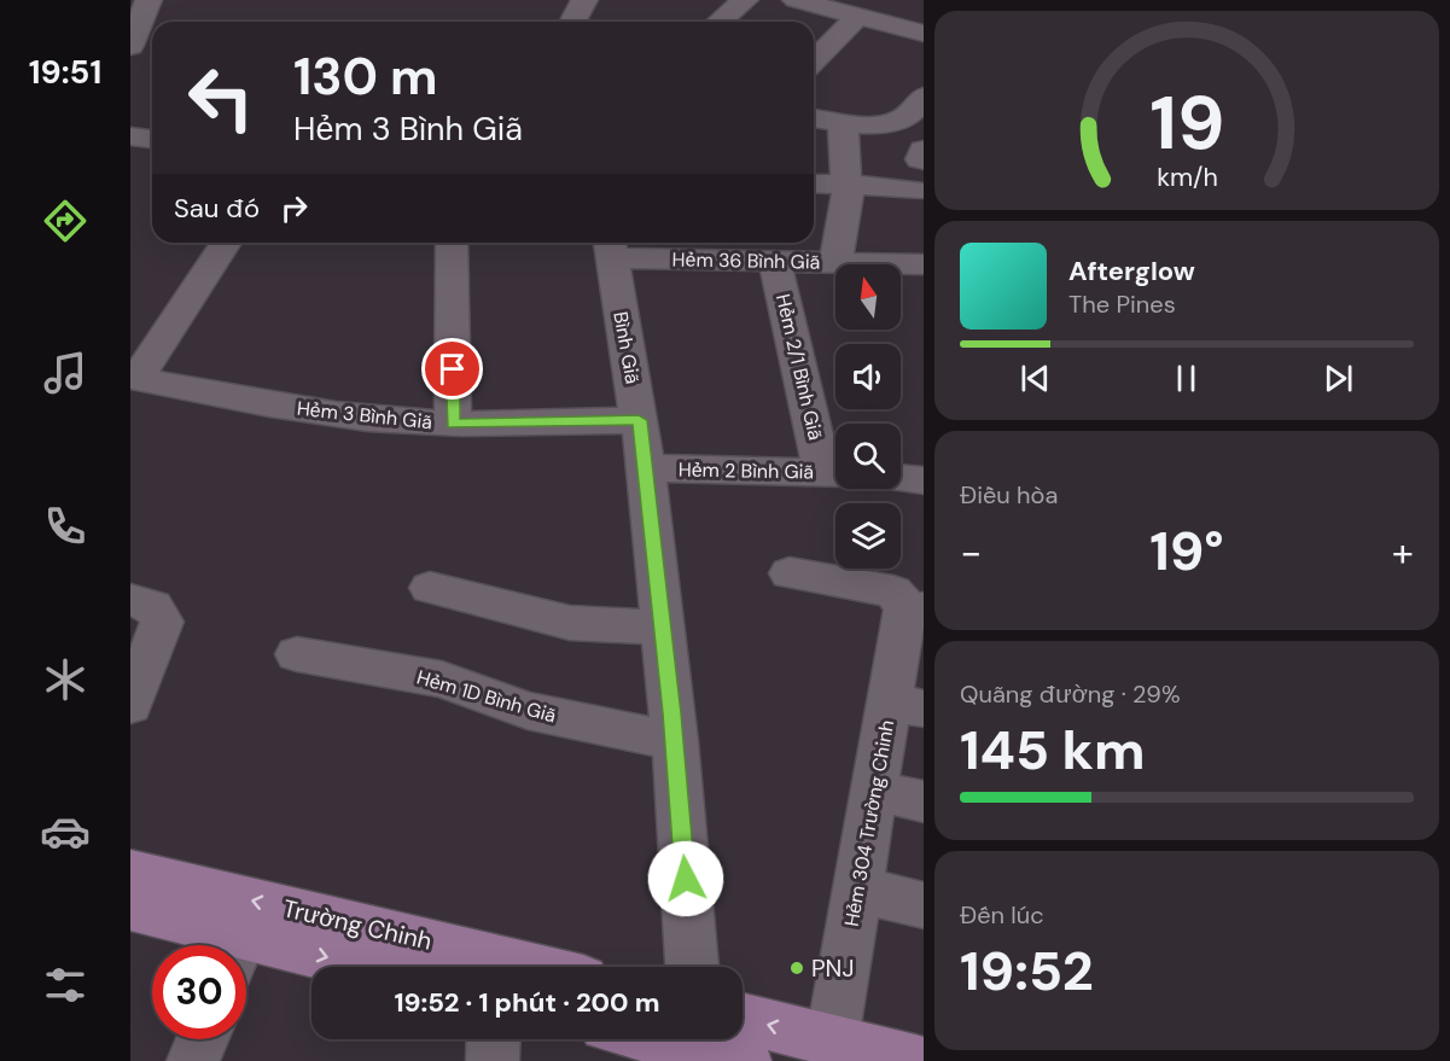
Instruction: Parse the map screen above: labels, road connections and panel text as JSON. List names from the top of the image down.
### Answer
{
  "streets": {
    "main road": ["Trường Chinh"],
    "street": [
      "Hẻm 36 Bình Giã",
      "Bình Giã",
      "Hẻm 2/1 Bình Giã",
      "Hẻm 3 Bình Giã",
      "Hẻm 2 Bình Giã",
      "Hẻm 1D Bình Giã",
      "Hẻm 304 Trường Chinh"
    ]
  },
  "crossings": [
    ["Hẻm 36 Bình Giã", "Bình Giã"],
    ["Hẻm 36 Bình Giã", "Hẻm 2/1 Bình Giã"],
    ["Bình Giã", "Hẻm 3 Bình Giã"],
    ["Bình Giã", "Hẻm 2 Bình Giã"],
    ["Bình Giã", "Hẻm 1D Bình Giã"],
    ["Hẻm 2/1 Bình Giã", "Hẻm 2 Bình Giã"]
  ],
  "places": ["PNJ"],
  "north": "top",
  "page": {
    "tabs": "19:51",
    "turn": ["130 m", "Hẻm 3 Bình Giã"],
    "then": "Sau đó",
    "song": ["Afterglow", "The Pines"],
    "tile": [
      "Điều hòa",
      ["Quãng đường · 29%", "145 km"],
      ["Đến lúc", "19:52"]
    ],
    "heat": ["−", "19°", "+"],
    "limit": "30",
    "trip": "19:52 · 1 phút · 200 m",
    "gauge": ["19", "km/h"]
  }
}
